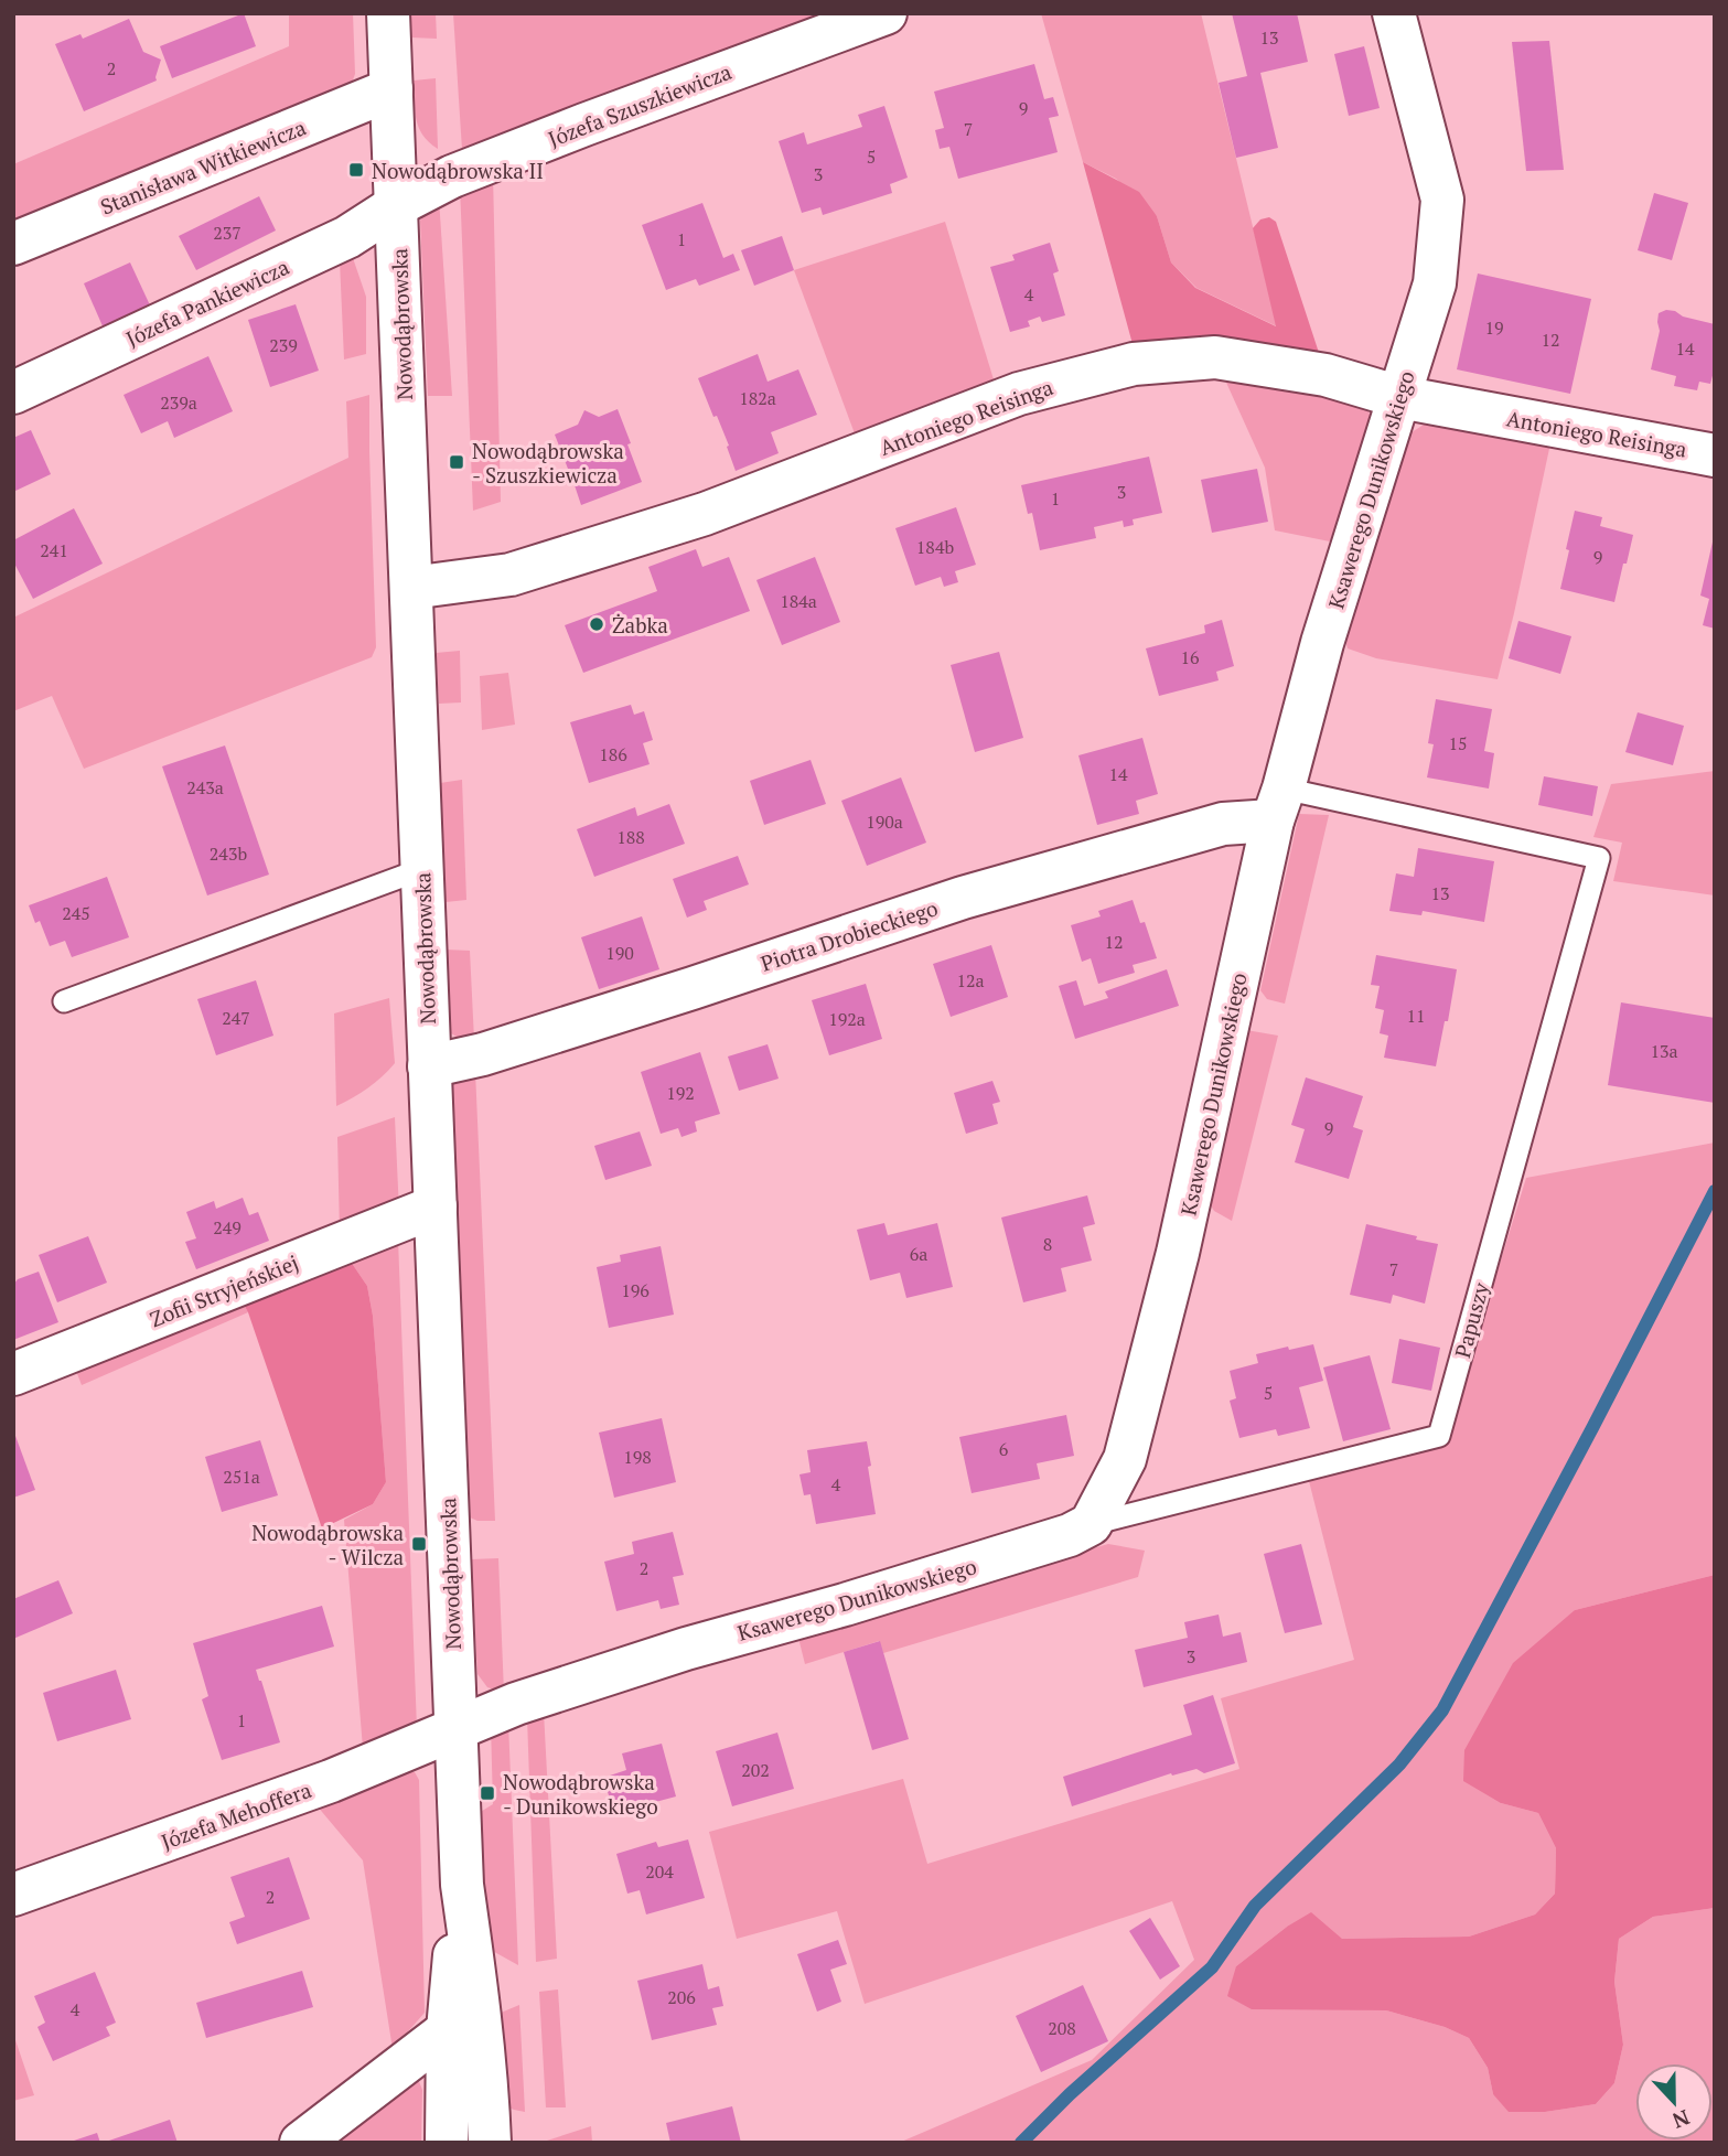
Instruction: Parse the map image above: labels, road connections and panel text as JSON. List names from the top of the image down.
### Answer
{
  "streets": {
    "street": [
      "Józefa Szuszkiewicza",
      "Stanisława Witkiewicza",
      "Józefa Pankiewicza",
      "Nowodąbrowska",
      "Antoniego Reisinga",
      "Ksawerego Dunikowskiego",
      "Piotra Drobieckiego",
      "Zofii Stryjeńskiej",
      "Józefa Mehoffera"
    ],
    "lane": ["Papuszy"]
  },
  "crossings": [
    ["Józefa Szuszkiewicza", "Józefa Pankiewicza"],
    ["Józefa Szuszkiewicza", "Nowodąbrowska"],
    ["Stanisława Witkiewicza", "Nowodąbrowska"],
    ["Józefa Pankiewicza", "Nowodąbrowska"],
    ["Nowodąbrowska", "Antoniego Reisinga"],
    ["Nowodąbrowska", "Ksawerego Dunikowskiego"],
    ["Nowodąbrowska", "Piotra Drobieckiego"],
    ["Nowodąbrowska", "Zofii Stryjeńskiej"],
    ["Nowodąbrowska", "Józefa Mehoffera"],
    ["Antoniego Reisinga", "Ksawerego Dunikowskiego"],
    ["Ksawerego Dunikowskiego", "Piotra Drobieckiego"],
    ["Ksawerego Dunikowskiego", "Papuszy"],
    ["Ksawerego Dunikowskiego", "Józefa Mehoffera"],
    ["Piotra Drobieckiego", "Papuszy"]
  ],
  "places": {
    "transit": [
      "Nowodąbrowska II",
      "Nowodąbrowska - Szuszkiewicza",
      "Nowodąbrowska - Wilcza",
      "Nowodąbrowska - Dunikowskiego"
    ],
    "other": ["Żabka"]
  },
  "house_numbers": [
    "13",
    "2",
    "9",
    "7",
    "5",
    "3",
    "237",
    "1",
    "4",
    "19",
    "12",
    "239",
    "14",
    "182a",
    "239a",
    "3",
    "1",
    "184b",
    "241",
    "9",
    "184a",
    "16",
    "15",
    "186",
    "14",
    "243a",
    "190a",
    "188",
    "243b",
    "13",
    "245",
    "12",
    "190",
    "12a",
    "11",
    "247",
    "192a",
    "13a",
    "192",
    "9",
    "249",
    "8",
    "6a",
    "7",
    "196",
    "5",
    "6",
    "198",
    "251a",
    "4",
    "2",
    "3",
    "1",
    "202",
    "204",
    "2",
    "206",
    "4",
    "208"
  ],
  "north": "bottom"
}
